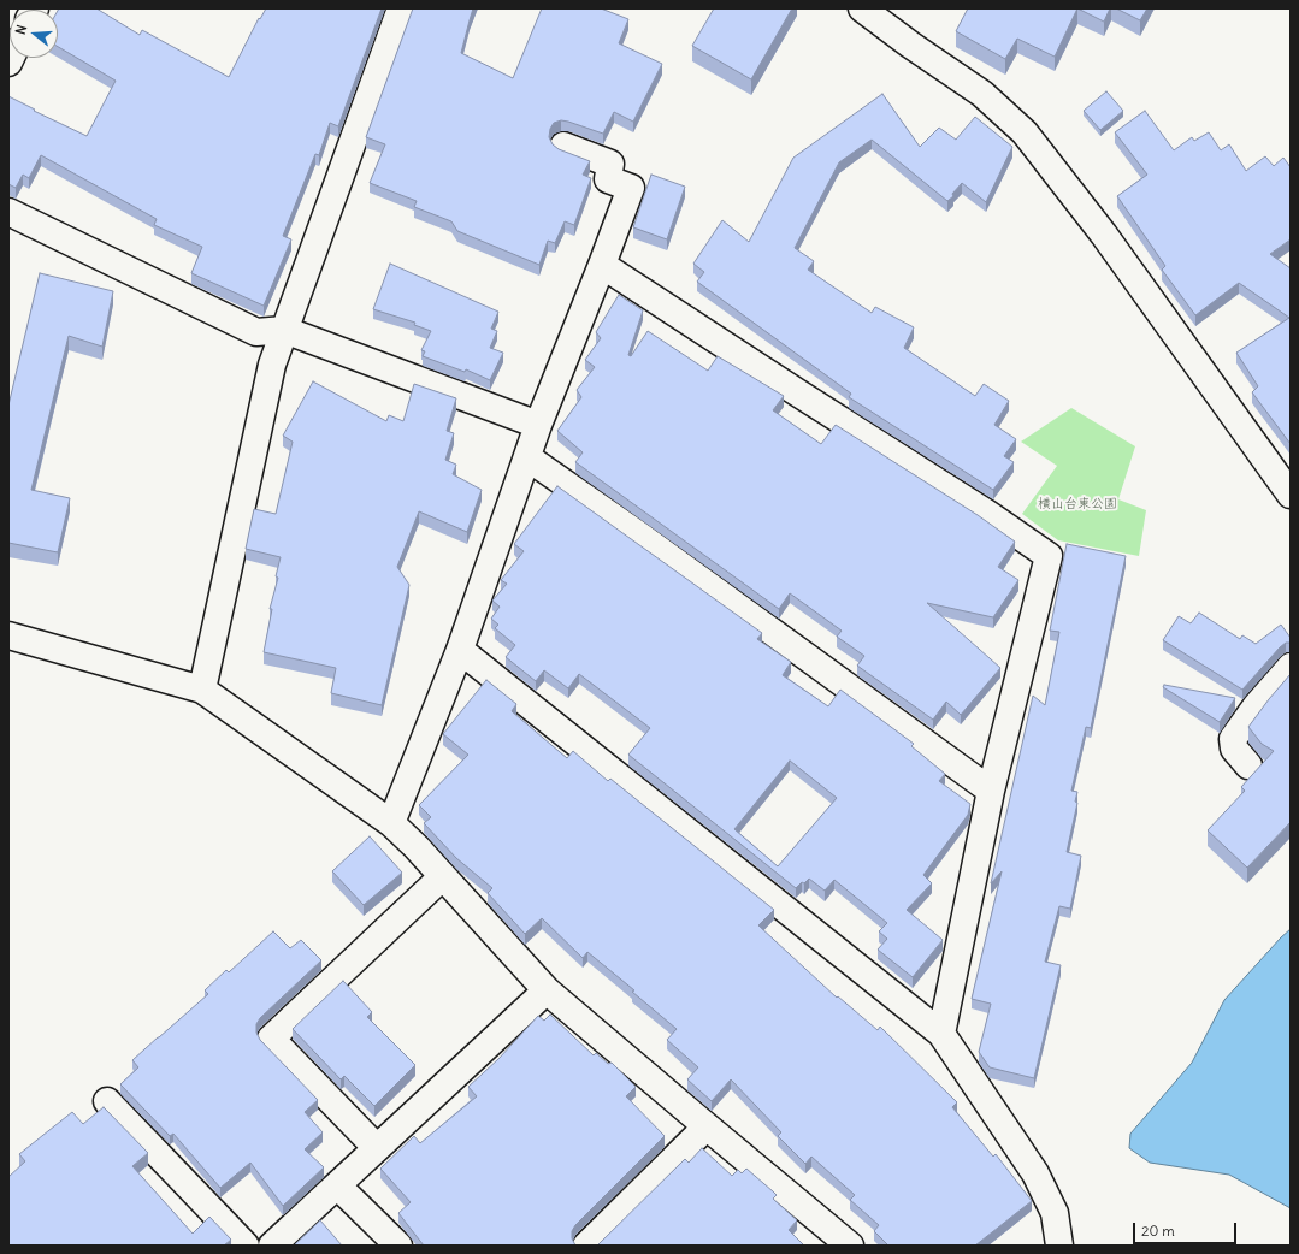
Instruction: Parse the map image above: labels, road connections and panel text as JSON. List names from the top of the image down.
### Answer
{
  "parks": ["横山台東公園"],
  "scale_bar": "20 m",
  "north": "left"
}
